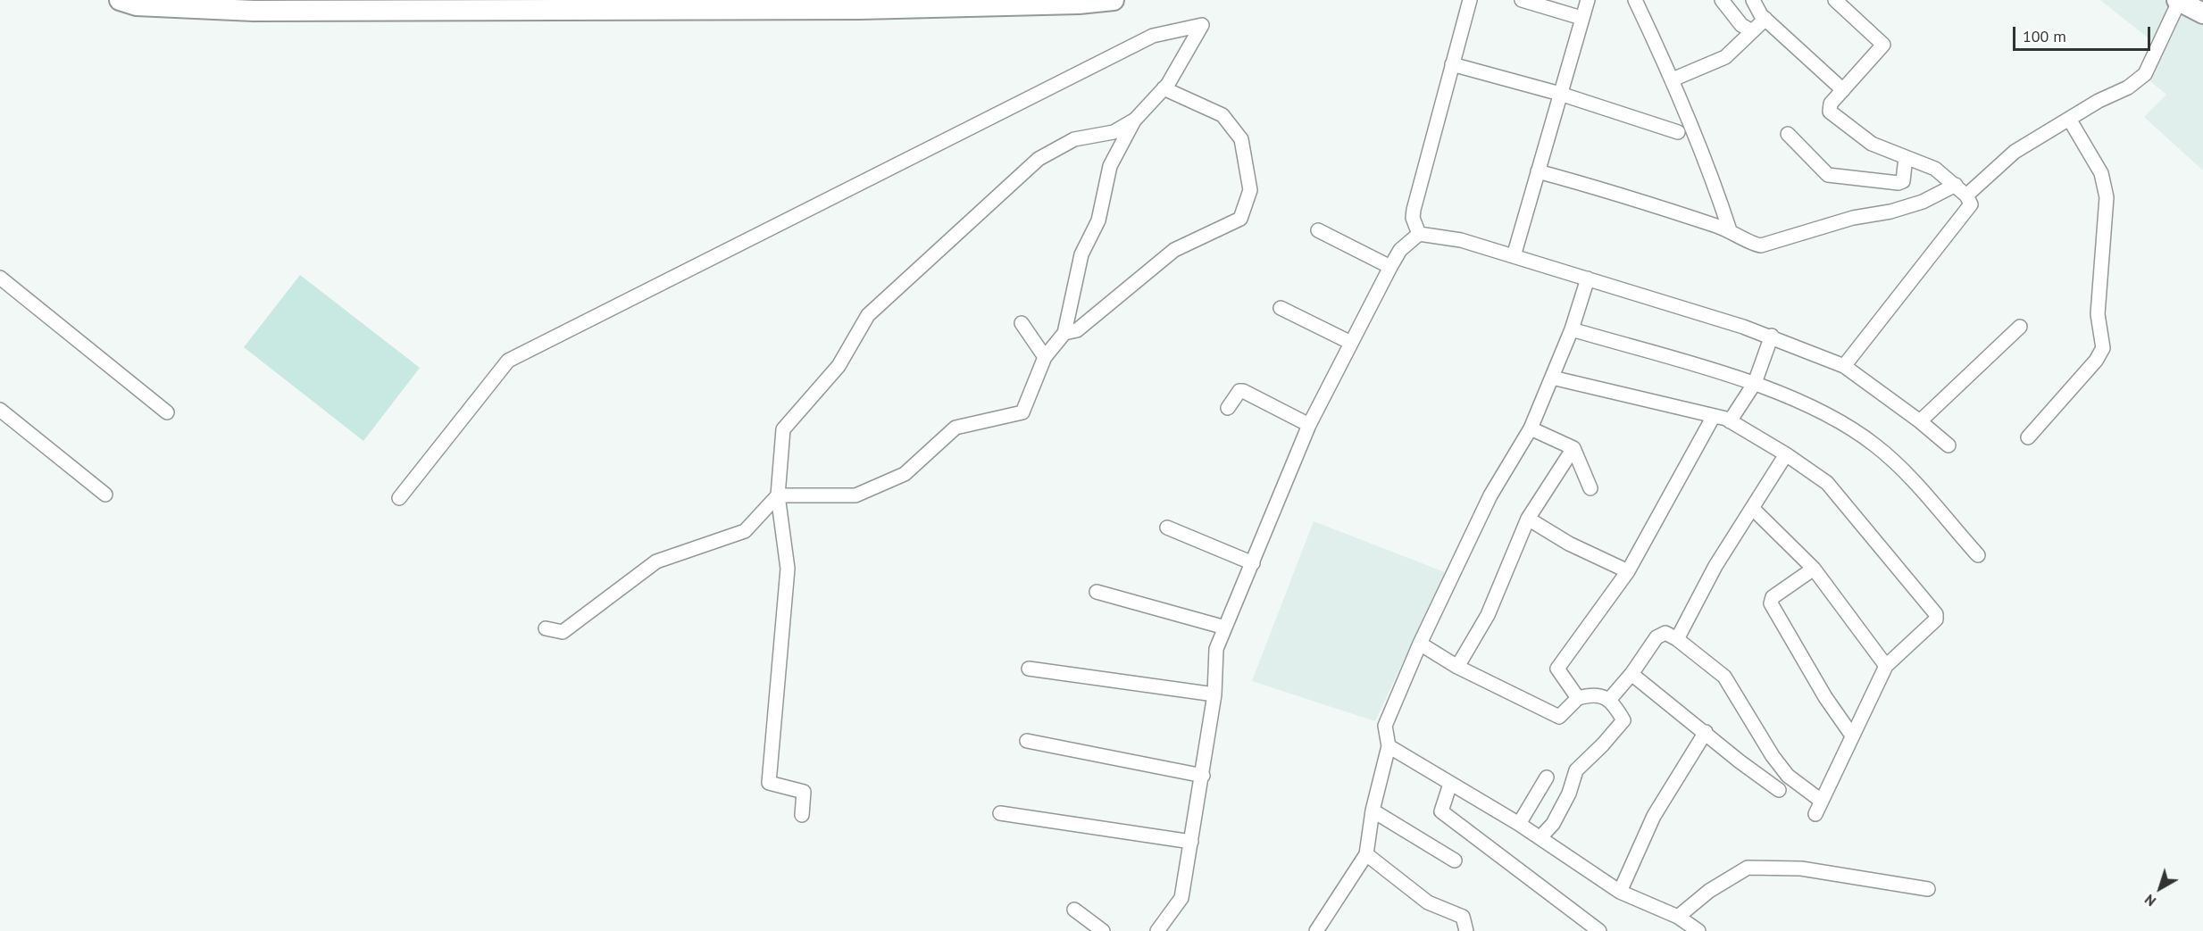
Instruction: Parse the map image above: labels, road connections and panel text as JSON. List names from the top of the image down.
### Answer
{
  "scale_bar": "100 m",
  "north": "bottom left"
}
